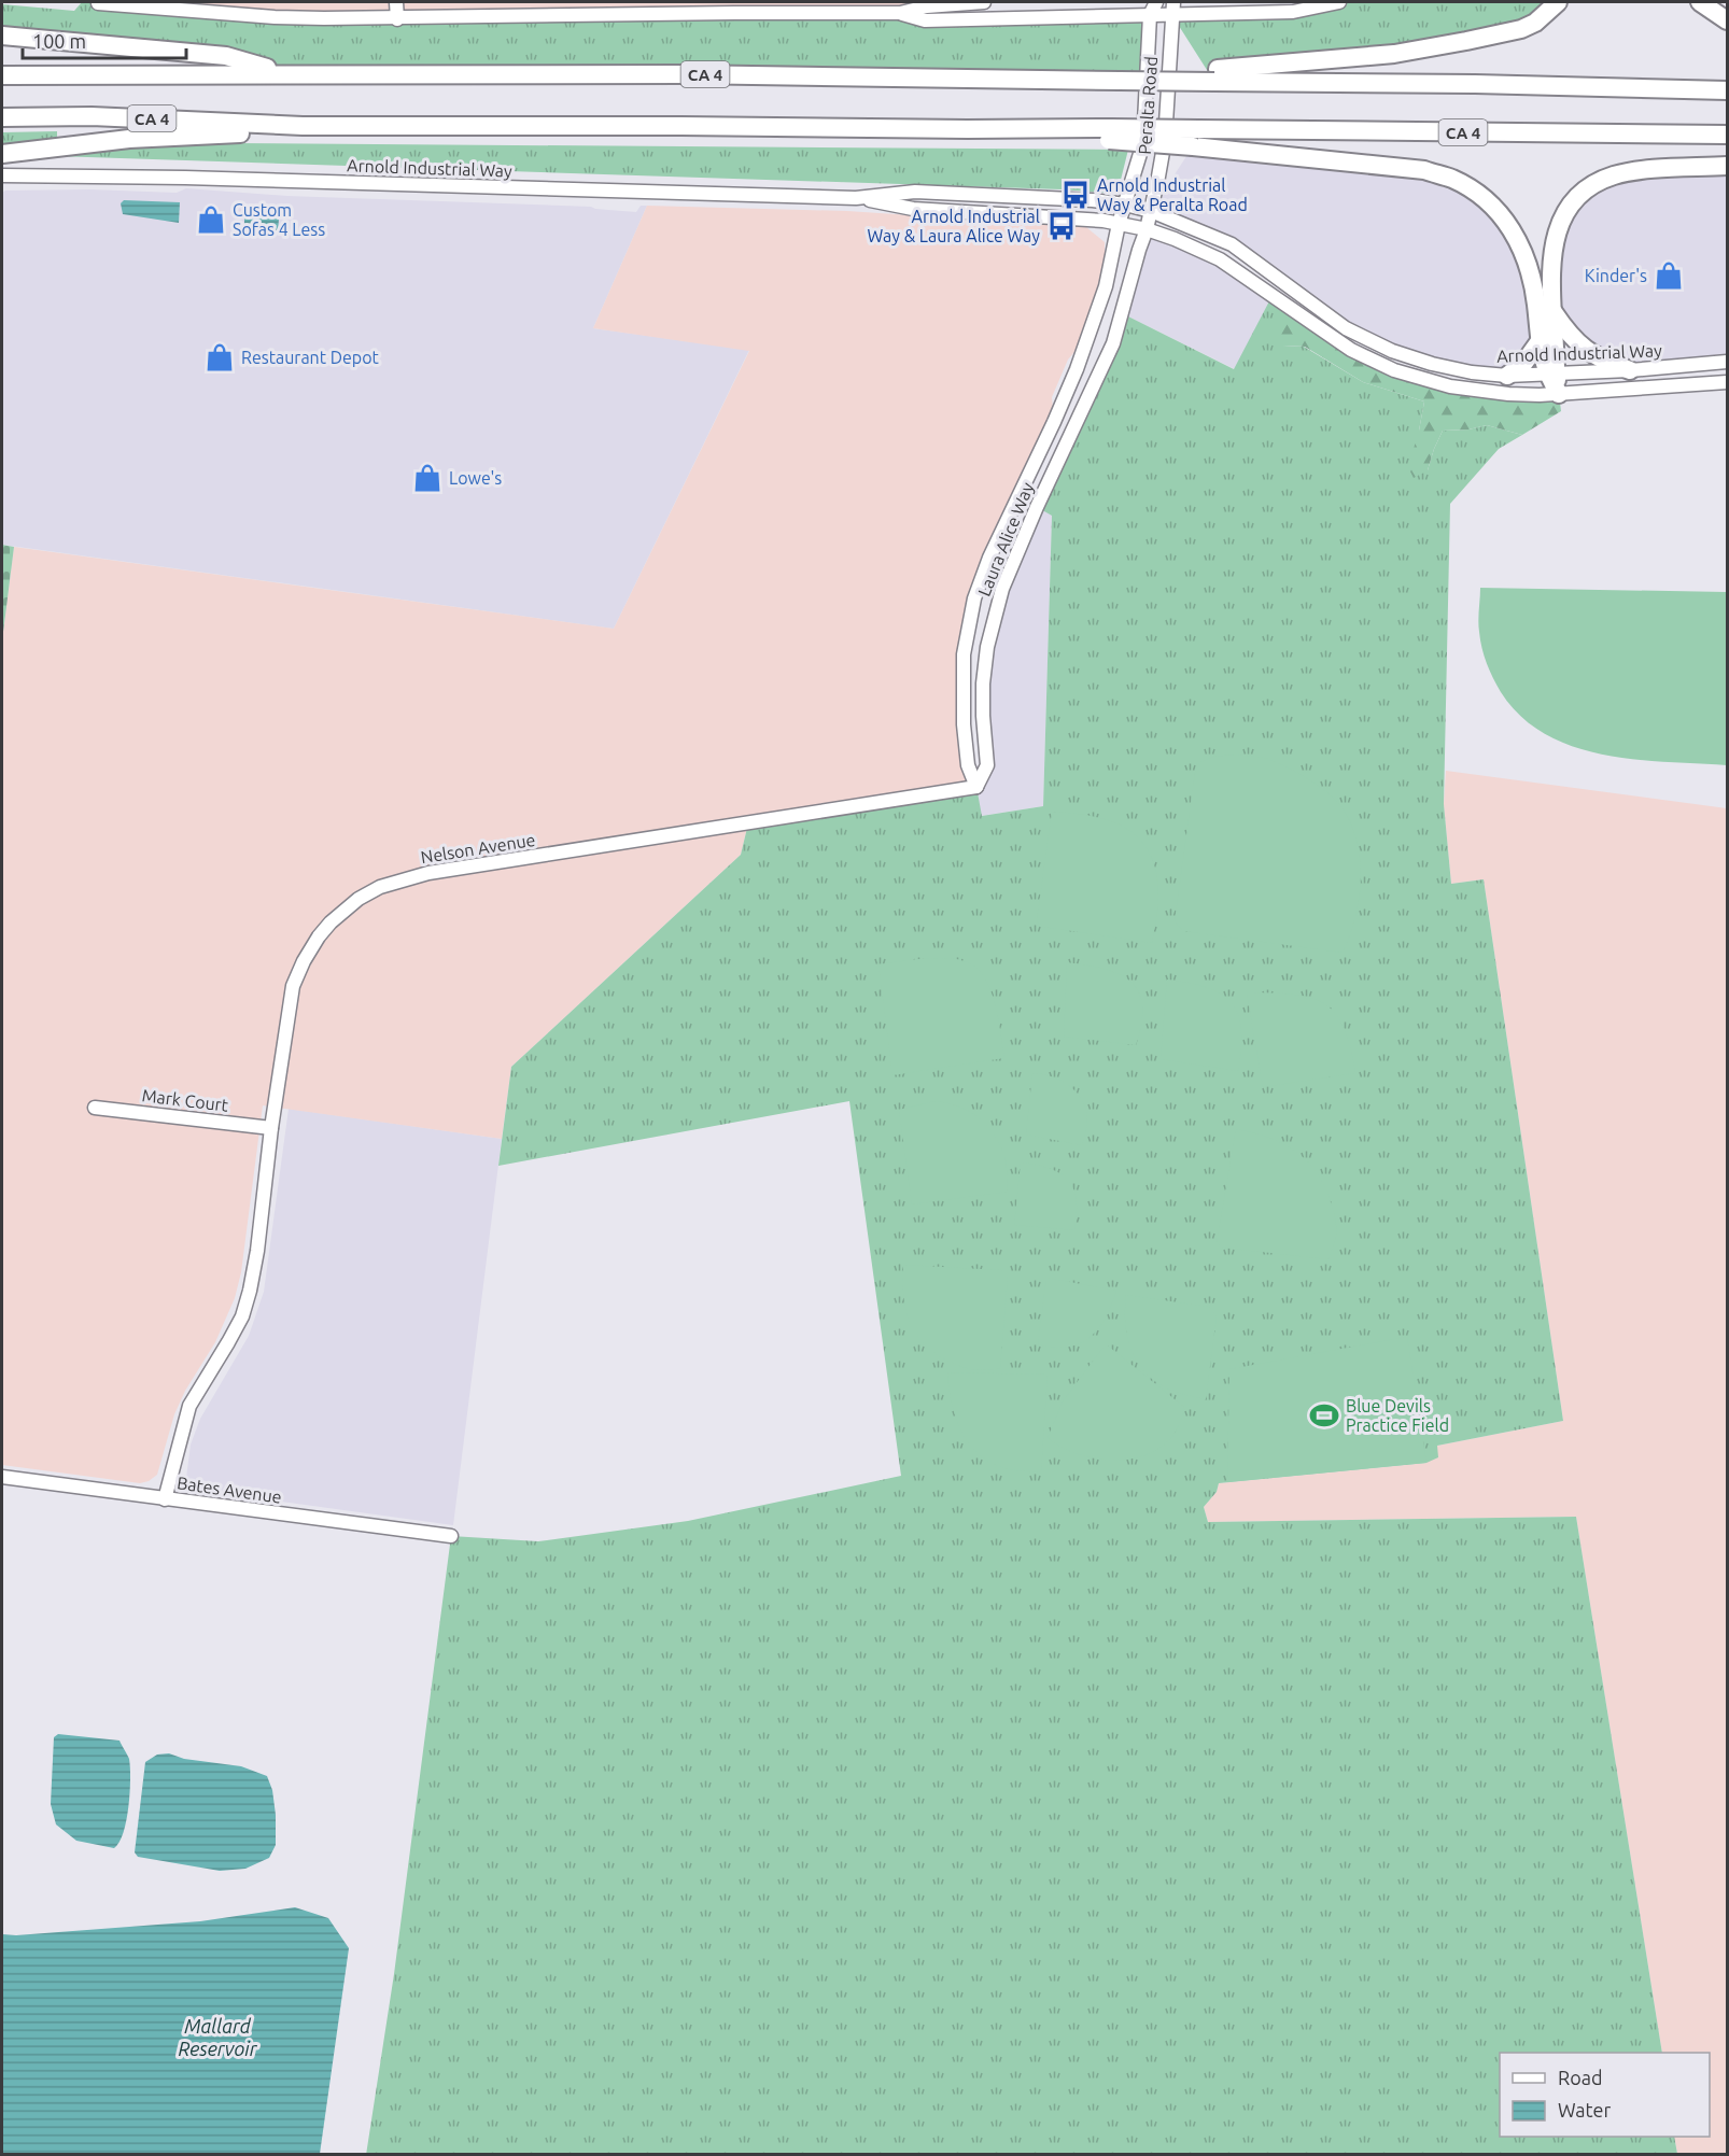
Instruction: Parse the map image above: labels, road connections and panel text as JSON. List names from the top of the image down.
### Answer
{
  "streets": {
    "highway": ["CA 4"],
    "street": [
      "Peralta Road",
      "Arnold Industrial Way",
      "Laura Alice Way",
      "Nelson Avenue",
      "Mark Court",
      "Bates Avenue"
    ]
  },
  "crossings": [
    ["Peralta Road", "Arnold Industrial Way"],
    ["Peralta Road", "Laura Alice Way"],
    ["Arnold Industrial Way", "Laura Alice Way"],
    ["Laura Alice Way", "Nelson Avenue"],
    ["Nelson Avenue", "Mark Court"],
    ["Nelson Avenue", "Bates Avenue"]
  ],
  "water": ["Mallard Reservoir"],
  "places": {
    "bus stop": ["Arnold Industrial Way & Peralta Road", "Arnold Industrial Way & Laura Alice Way"],
    "shop": [
      "Custom Sofas 4 Less",
      "Kinder's",
      "Restaurant Depot",
      "Lowe's"
    ],
    "sports": ["Blue Devils Practice Field"]
  },
  "legend": ["Road", "Water"],
  "scale_bar": "100 m"
}
